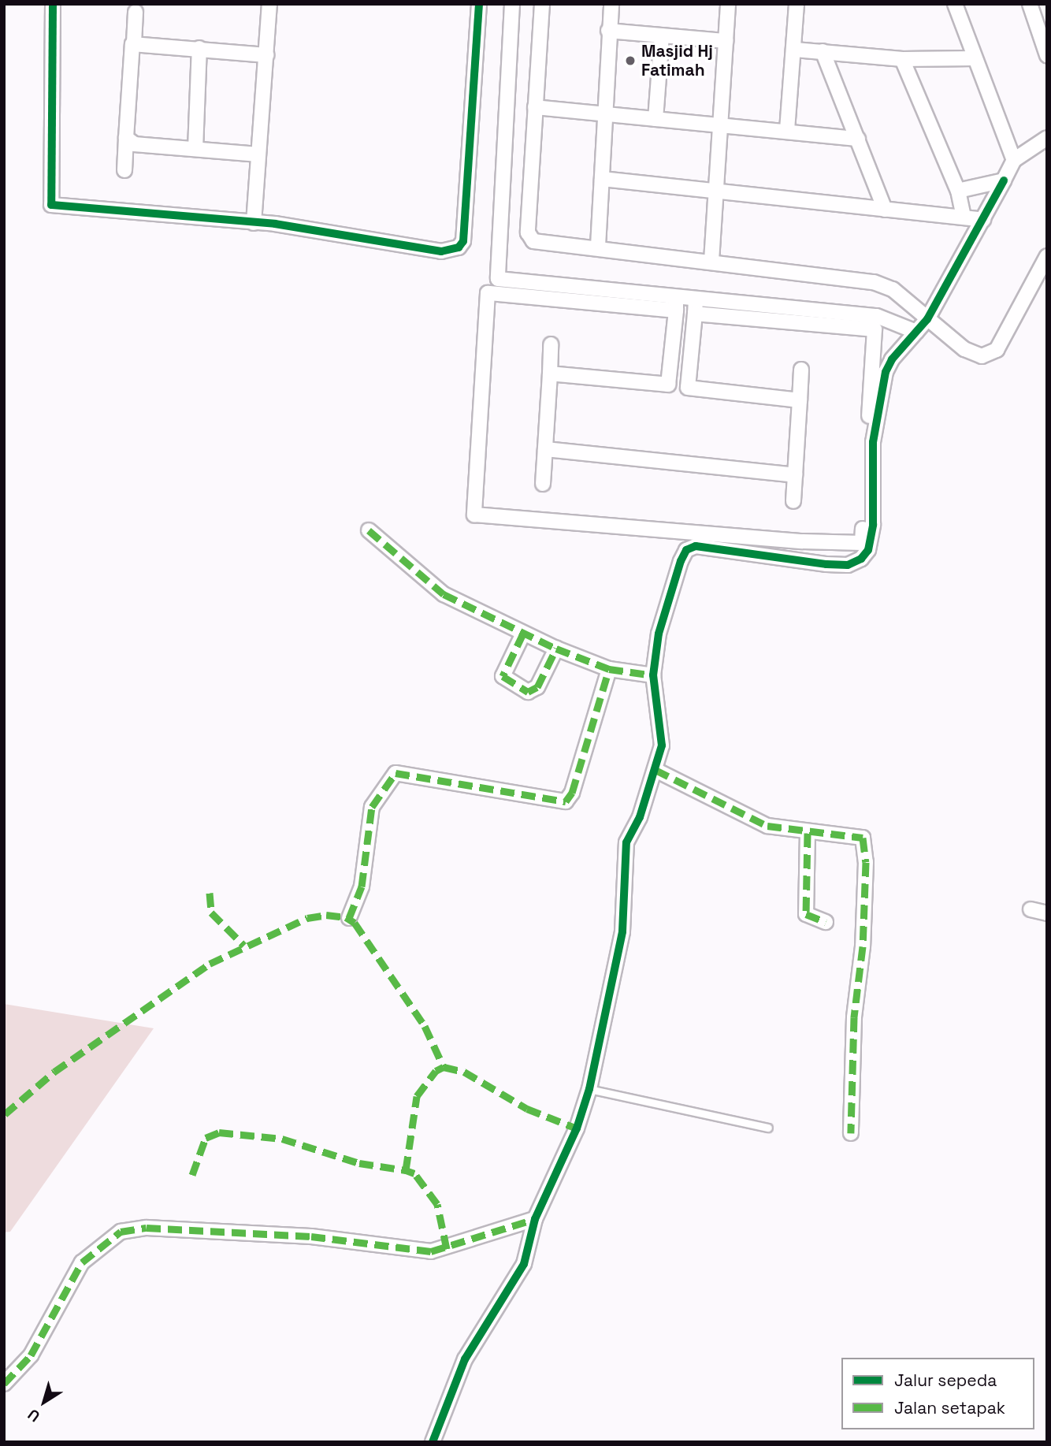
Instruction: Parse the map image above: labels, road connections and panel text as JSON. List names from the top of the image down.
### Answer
{
  "places": ["Masjid Hj Fatimah"],
  "legend": ["Jalur sepeda", "Jalan setapak"],
  "north": "bottom left"
}
